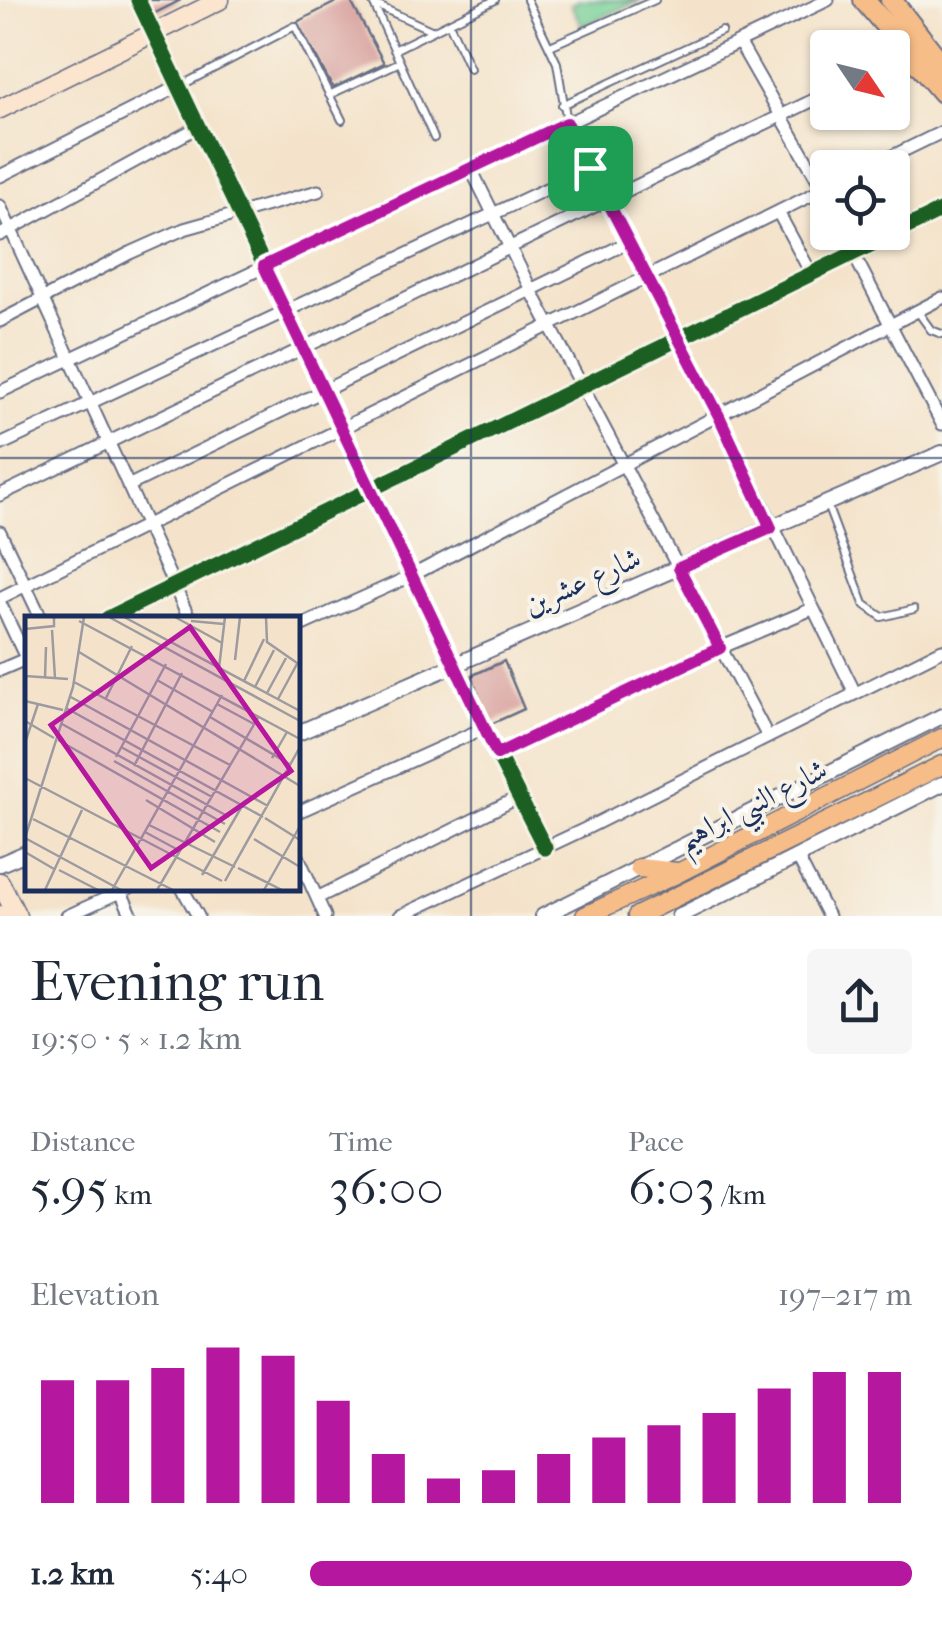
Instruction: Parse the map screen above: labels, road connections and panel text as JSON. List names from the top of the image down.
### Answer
{
  "streets": {
    "main road": ["شارع النبي ابراهيم"],
    "street": ["شارع عشرين"]
  },
  "north": "bottom right",
  "page": {
    "heading": ["Evening run", "19:50 · 5 × 1.2 km"],
    "stats": [
      ["Distance", "5.95 km"],
      ["Time", "36:00"],
      ["Pace", "6:03 /km"]
    ],
    "chart": ["Elevation", "197–217 m"],
    "list": [
      {
        "name": "1.2 km",
        "note": "5:40"
      }
    ]
  }
}
